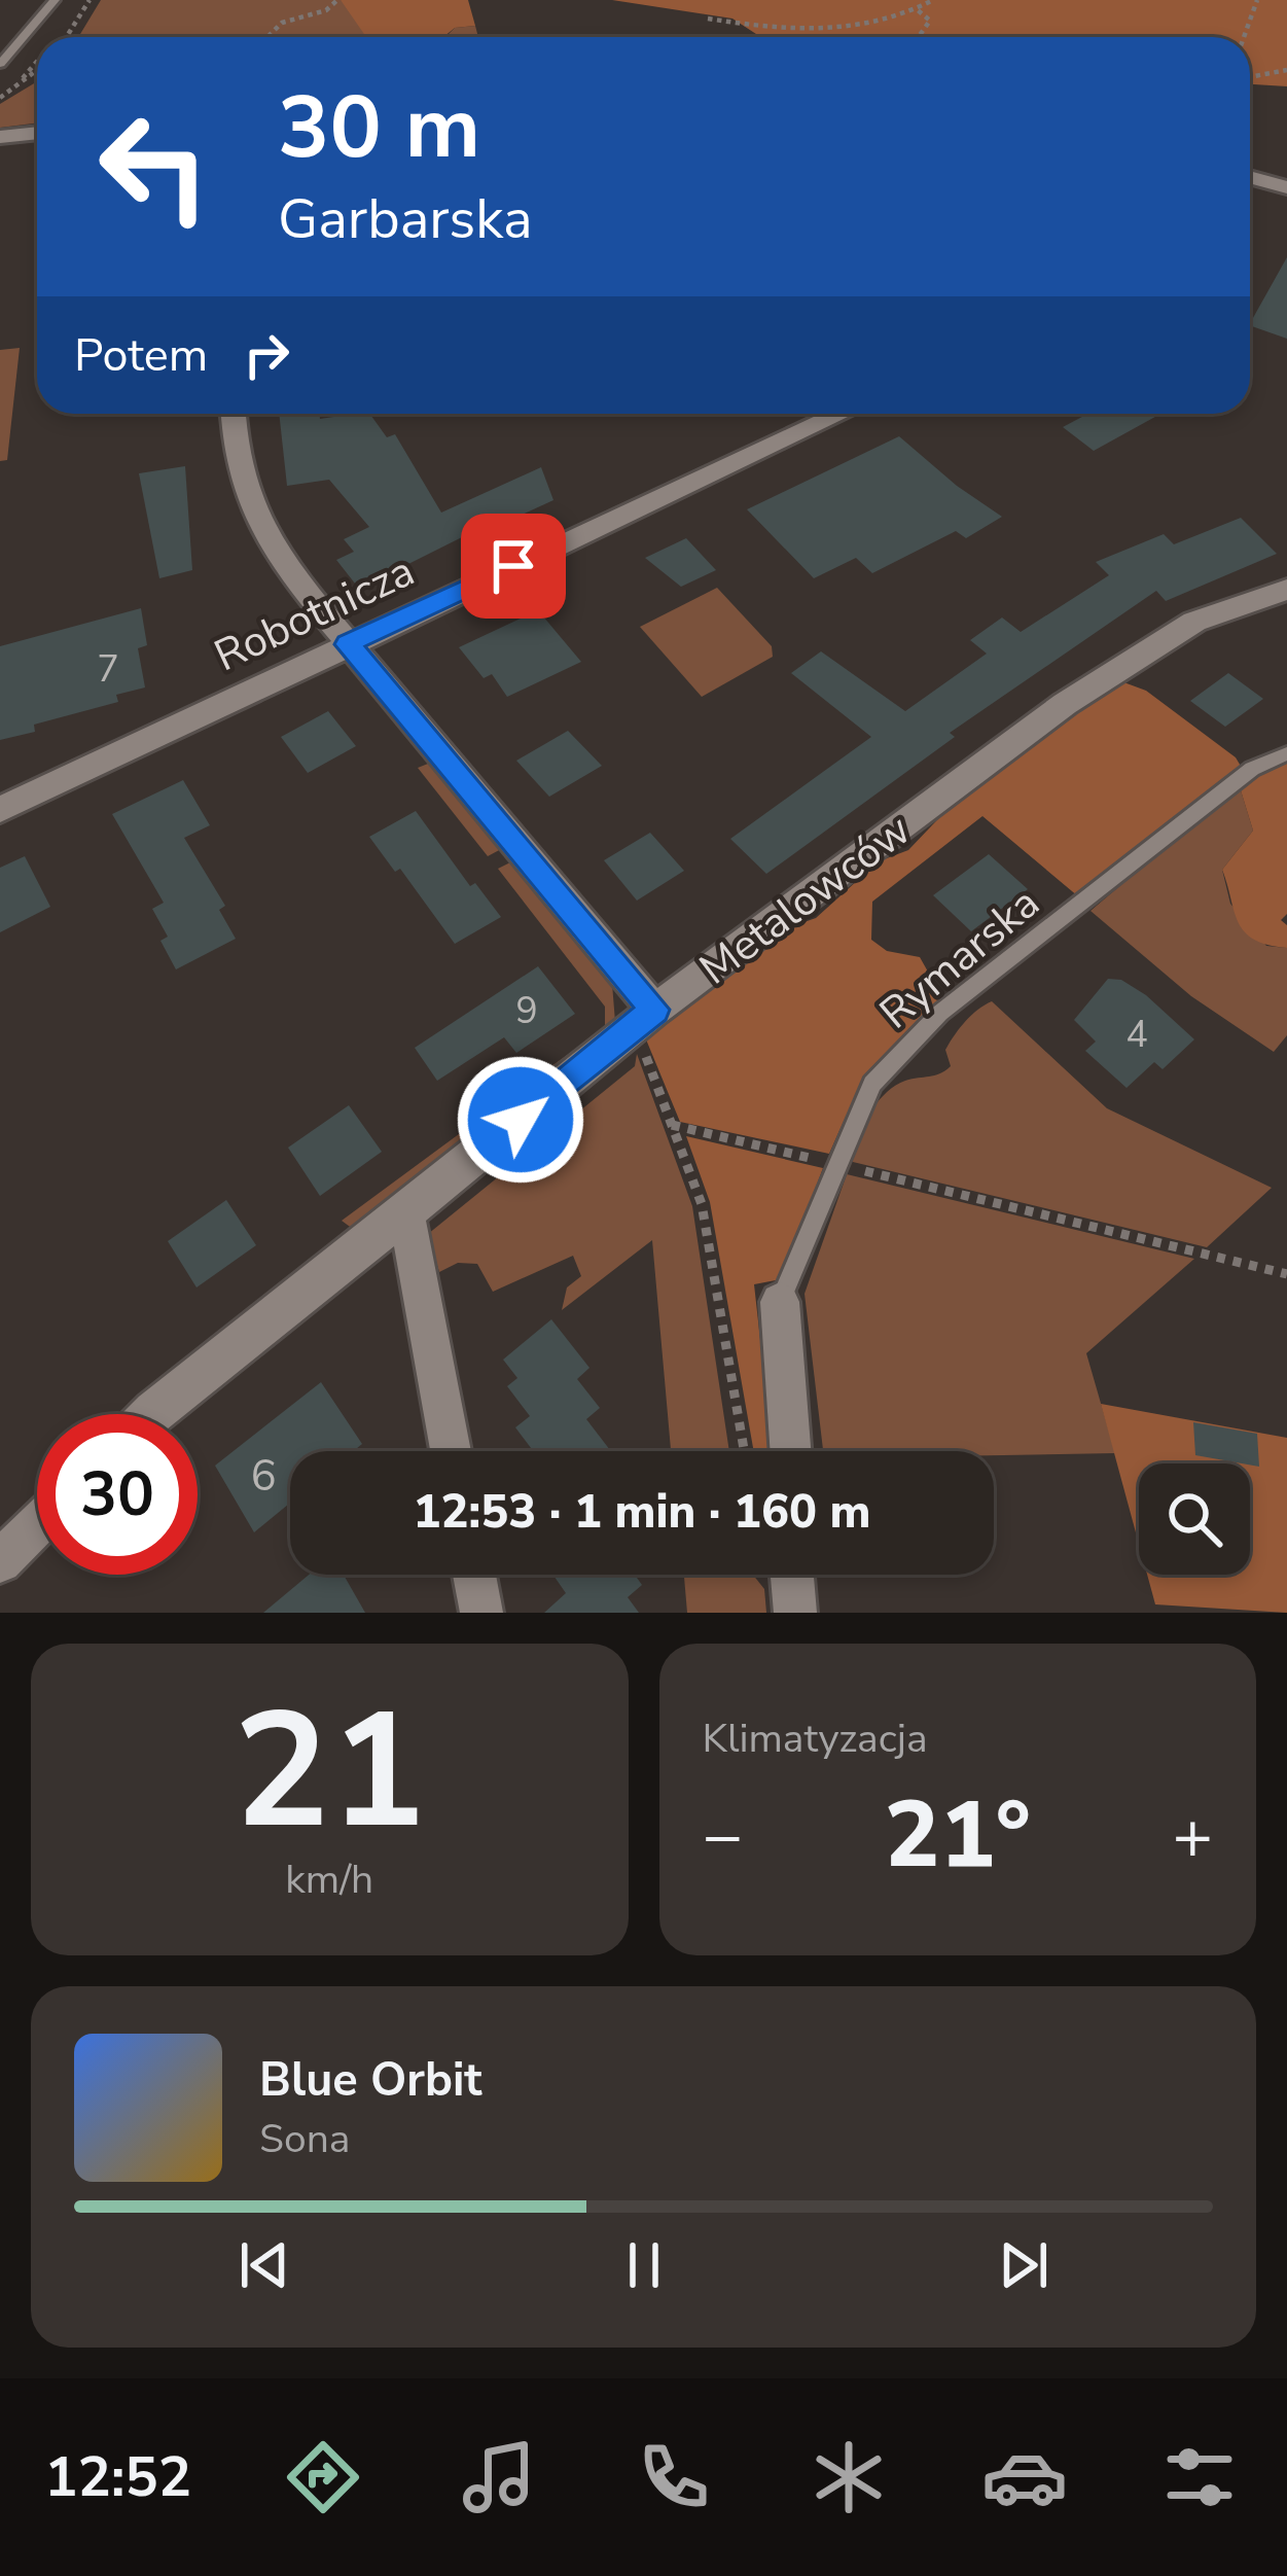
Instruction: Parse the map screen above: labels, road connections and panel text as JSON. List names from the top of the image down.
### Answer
{
  "streets": {
    "street": ["Robotnicza", "Metalowców"],
    "lane": ["Rymarska"]
  },
  "house_numbers": [
    "7",
    "9",
    "4",
    "6"
  ],
  "page": {
    "turn": ["30 m", "Garbarska"],
    "then": "Potem",
    "limit": "30",
    "trip": "12:53 · 1 min · 160 m",
    "tile": [
      ["21", "km/h"],
      "Klimatyzacja"
    ],
    "heat": ["−", "21°", "+"],
    "song": ["Blue Orbit", "Sona"],
    "tabs": "12:52"
  }
}
